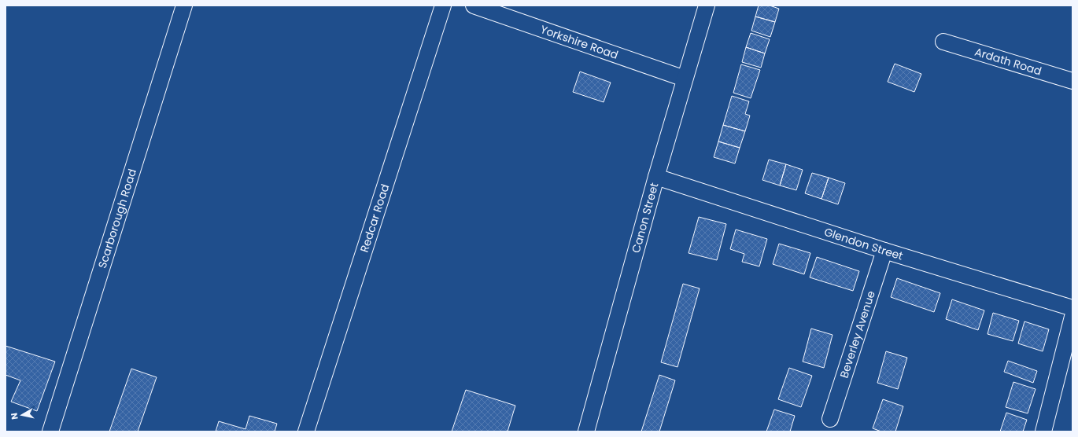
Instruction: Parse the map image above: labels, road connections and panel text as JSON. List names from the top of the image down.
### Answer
{
  "streets": {
    "street": [
      "Yorkshire Road",
      "Ardath Road",
      "Canon Street",
      "Scarborough Road",
      "Redcar Road",
      "Glendon Street",
      "Beverley Avenue"
    ]
  },
  "crossings": [
    ["Yorkshire Road", "Canon Street"],
    ["Canon Street", "Glendon Street"],
    ["Glendon Street", "Beverley Avenue"]
  ],
  "north": "left"
}
